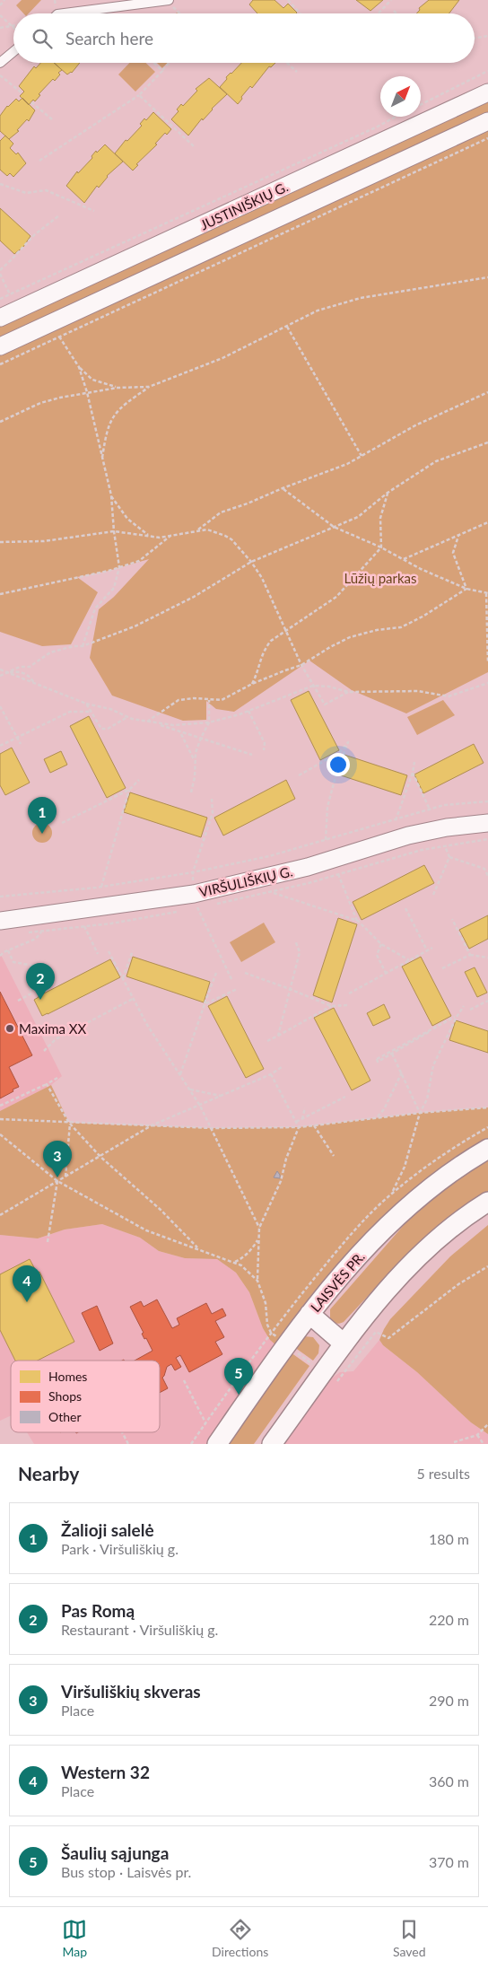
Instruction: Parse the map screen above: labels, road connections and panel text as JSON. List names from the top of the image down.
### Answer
{
  "streets": {
    "main road": ["JUSTINIŠKIŲ G.", "VIRŠULIŠKIŲ G.", "LAISVĖS PR."]
  },
  "parks": ["Lūžių parkas"],
  "places": ["Maxima XX"],
  "legend": ["Homes", "Shops", "Other"],
  "north": "top right",
  "page": {
    "search": "Search here",
    "pins": [
      "1",
      "2",
      "3",
      "4",
      "5"
    ],
    "heading": ["Nearby", "5 results"],
    "list": [
      {
        "mark": "1",
        "name": "Žalioji salelė",
        "note": "Park · Viršuliškių g.",
        "value": "180 m"
      },
      {
        "mark": "2",
        "name": "Pas Romą",
        "note": "Restaurant · Viršuliškių g.",
        "value": "220 m"
      },
      {
        "mark": "3",
        "name": "Viršuliškių skveras",
        "note": "Place",
        "value": "290 m"
      },
      {
        "mark": "4",
        "name": "Western 32",
        "note": "Place",
        "value": "360 m"
      },
      {
        "mark": "5",
        "name": "Šaulių sąjunga",
        "note": "Bus stop · Laisvės pr.",
        "value": "370 m"
      }
    ],
    "nav": ["Map", "Directions", "Saved"]
  }
}
